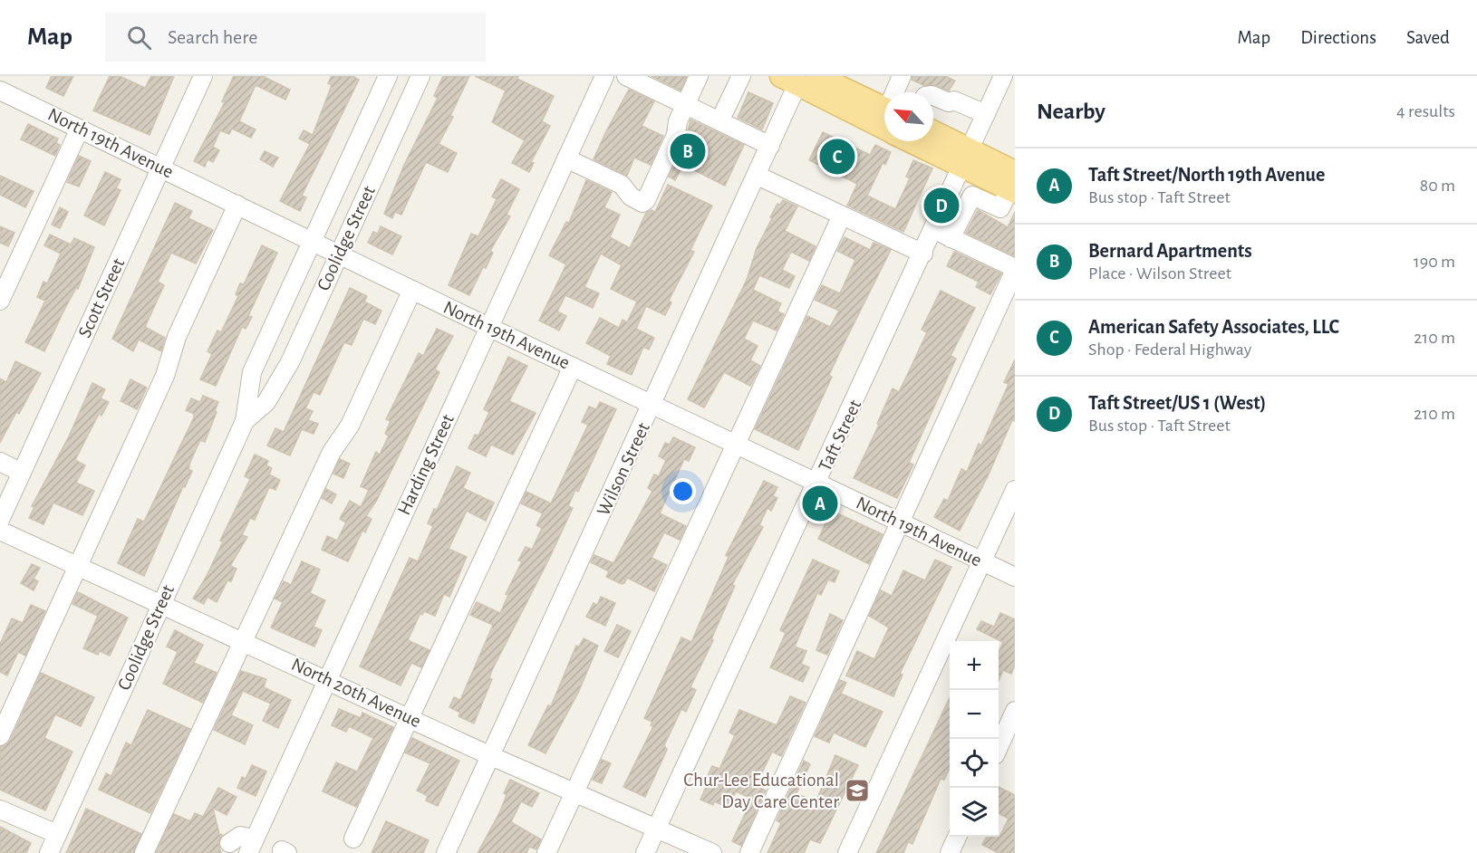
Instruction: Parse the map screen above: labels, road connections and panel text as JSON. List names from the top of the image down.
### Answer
{
  "streets": {
    "street": [
      "North 19th Avenue",
      "Coolidge Street",
      "Scott Street",
      "Taft Street",
      "Harding Street",
      "Wilson Street",
      "North 20th Avenue"
    ]
  },
  "crossings": [
    ["North 19th Avenue", "Coolidge Street"],
    ["North 19th Avenue", "Scott Street"],
    ["North 19th Avenue", "Taft Street"],
    ["North 19th Avenue", "Harding Street"],
    ["North 19th Avenue", "Wilson Street"],
    ["Coolidge Street", "North 20th Avenue"],
    ["Taft Street", "North 20th Avenue"],
    ["Harding Street", "North 20th Avenue"],
    ["Wilson Street", "North 20th Avenue"]
  ],
  "places": {
    "school or university": ["Chur-Lee Educational Day Care Center"]
  },
  "north": "top left",
  "page": {
    "header": "Map",
    "search": "Search here",
    "nav": ["Map", "Directions", "Saved"],
    "heading": ["Nearby", "4 results"],
    "pins": [
      "B",
      "C",
      "D",
      "A"
    ],
    "list": [
      {
        "mark": "A",
        "name": "Taft Street/North 19th Avenue",
        "note": "Bus stop · Taft Street",
        "value": "80 m"
      },
      {
        "mark": "B",
        "name": "Bernard Apartments",
        "note": "Place · Wilson Street",
        "value": "190 m"
      },
      {
        "mark": "C",
        "name": "American Safety Associates, LLC",
        "note": "Shop · Federal Highway",
        "value": "210 m"
      },
      {
        "mark": "D",
        "name": "Taft Street/US 1 (West)",
        "note": "Bus stop · Taft Street",
        "value": "210 m"
      }
    ],
    "map_buttons": ["+", "−"]
  }
}
